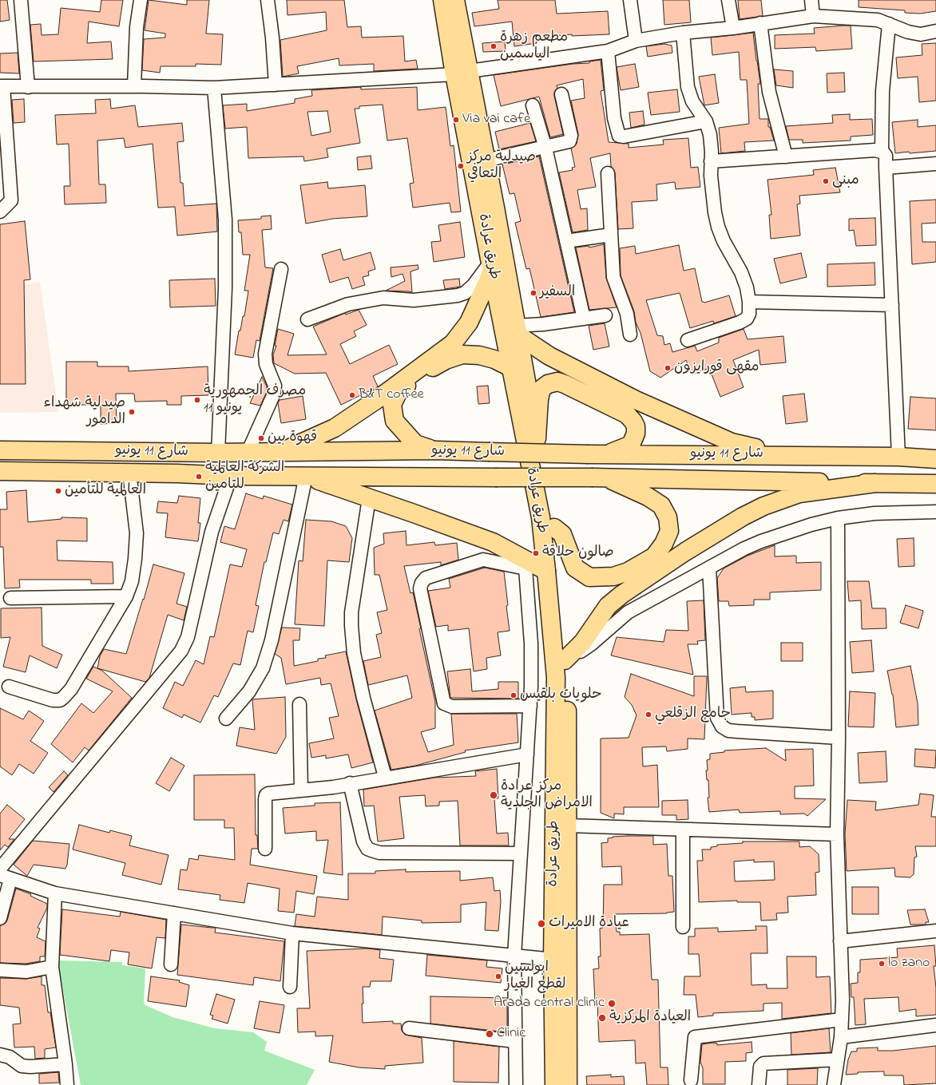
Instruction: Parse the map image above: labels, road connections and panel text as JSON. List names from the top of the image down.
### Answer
{
  "streets": {
    "main road": ["طريق عرادة", "شارع 11 يونيو"]
  },
  "places": [
    "مطعم زهرة الياسمين",
    "Via vai cafe",
    "صيدلية مركز التعافي",
    "مبنى",
    "السفير",
    "مقهى قورايزون",
    "B&T coffee",
    "مصرف الجمهورية 11 يونيو",
    "صيدلية شهداء الدامور",
    "قهوة بين",
    "الشركة العالمية للتامين",
    "العالمية للتأمين",
    "صالون حلاقة",
    "حلويات بلقيس",
    "جامع الزقلعي",
    "مركز عرادة الامراض الجلدية",
    "عيادة الاميرات",
    "lo zano",
    "ابولسين لقطع الغيار",
    "Arada central clinic",
    "العيادة المركزية",
    "Clinic"
  ]
}
